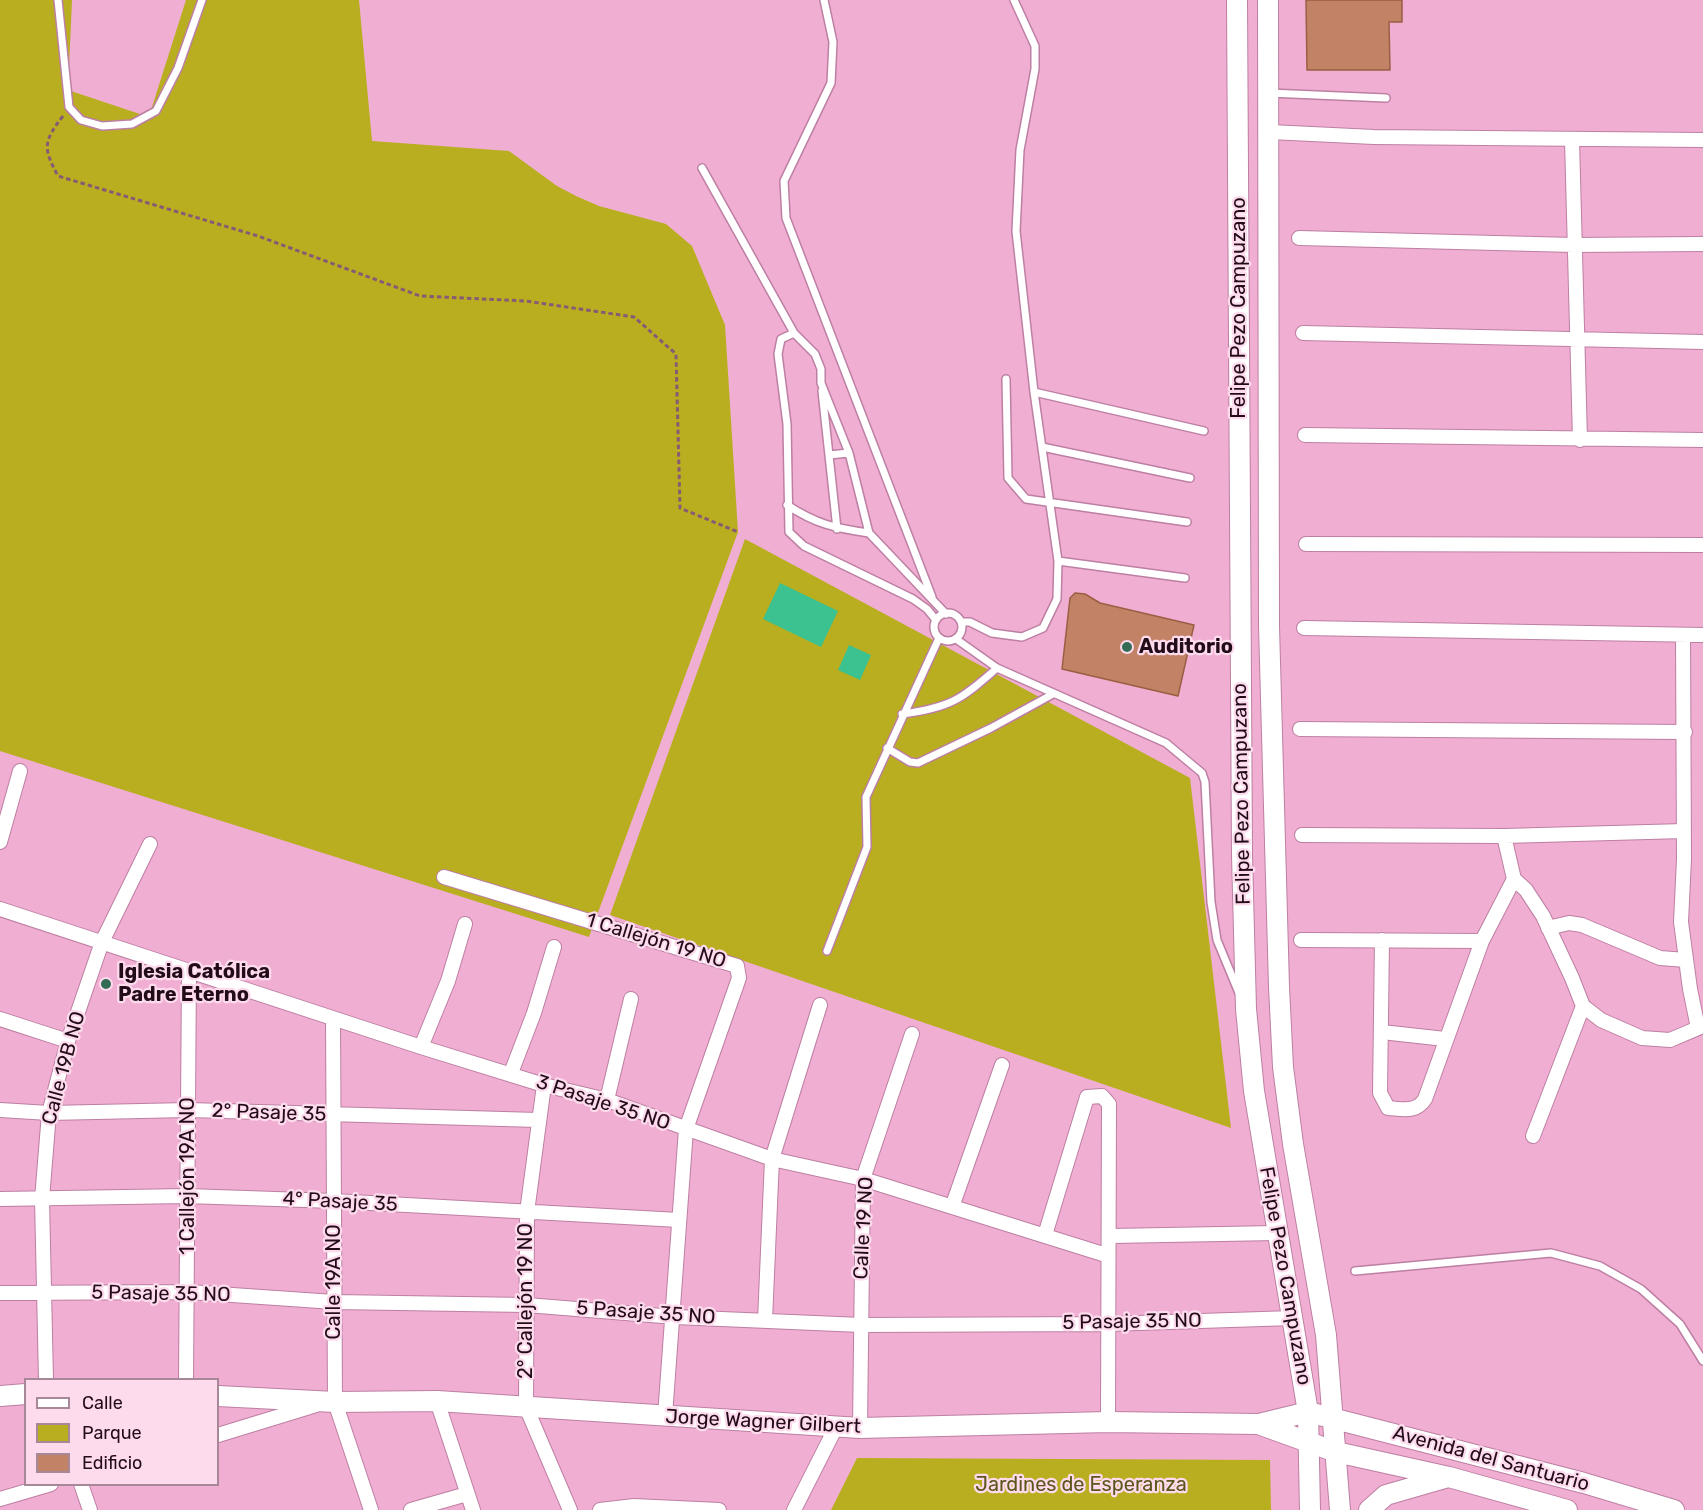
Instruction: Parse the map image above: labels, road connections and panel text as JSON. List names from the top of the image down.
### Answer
{
  "streets": {
    "main road": ["Felipe Pezo Campuzano", "Jorge Wagner Gilbert", "Avenida del Santuario"],
    "street": [
      "1 Callejón 19 NO",
      "Calle 19B NO",
      "3 Pasaje 35 NO",
      "2° Pasaje 35",
      "1 Callejón 19A NO",
      "4° Pasaje 35",
      "Calle 19 NO",
      "Calle 19A NO",
      "5 Pasaje 35 NO",
      "2° Callejón 19 NO"
    ]
  },
  "crossings": [
    ["Felipe Pezo Campuzano", "5 Pasaje 35 NO"],
    ["Felipe Pezo Campuzano", "Jorge Wagner Gilbert"],
    ["Felipe Pezo Campuzano", "Avenida del Santuario"],
    ["1 Callejón 19 NO", "3 Pasaje 35 NO"],
    ["1 Callejón 19 NO", "4° Pasaje 35"],
    ["1 Callejón 19 NO", "5 Pasaje 35 NO"],
    ["1 Callejón 19 NO", "Jorge Wagner Gilbert"],
    ["Calle 19B NO", "3 Pasaje 35 NO"],
    ["Calle 19B NO", "2° Pasaje 35"],
    ["Calle 19B NO", "4° Pasaje 35"],
    ["Calle 19B NO", "5 Pasaje 35 NO"],
    ["3 Pasaje 35 NO", "1 Callejón 19A NO"],
    ["3 Pasaje 35 NO", "Calle 19 NO"],
    ["3 Pasaje 35 NO", "Calle 19A NO"],
    ["3 Pasaje 35 NO", "2° Callejón 19 NO"],
    ["2° Pasaje 35", "1 Callejón 19A NO"],
    ["2° Pasaje 35", "Calle 19A NO"],
    ["2° Pasaje 35", "2° Callejón 19 NO"],
    ["1 Callejón 19A NO", "4° Pasaje 35"],
    ["1 Callejón 19A NO", "5 Pasaje 35 NO"],
    ["4° Pasaje 35", "Calle 19A NO"],
    ["4° Pasaje 35", "2° Callejón 19 NO"],
    ["Calle 19 NO", "5 Pasaje 35 NO"],
    ["Calle 19 NO", "Jorge Wagner Gilbert"],
    ["Calle 19A NO", "5 Pasaje 35 NO"],
    ["Calle 19A NO", "Jorge Wagner Gilbert"],
    ["5 Pasaje 35 NO", "2° Callejón 19 NO"],
    ["2° Callejón 19 NO", "Jorge Wagner Gilbert"],
    ["Jorge Wagner Gilbert", "Avenida del Santuario"]
  ],
  "parks": ["Jardines de Esperanza"],
  "places": ["Auditorio", "Iglesia Católica Padre Eterno"],
  "legend": ["Calle", "Parque", "Edificio"]
}
